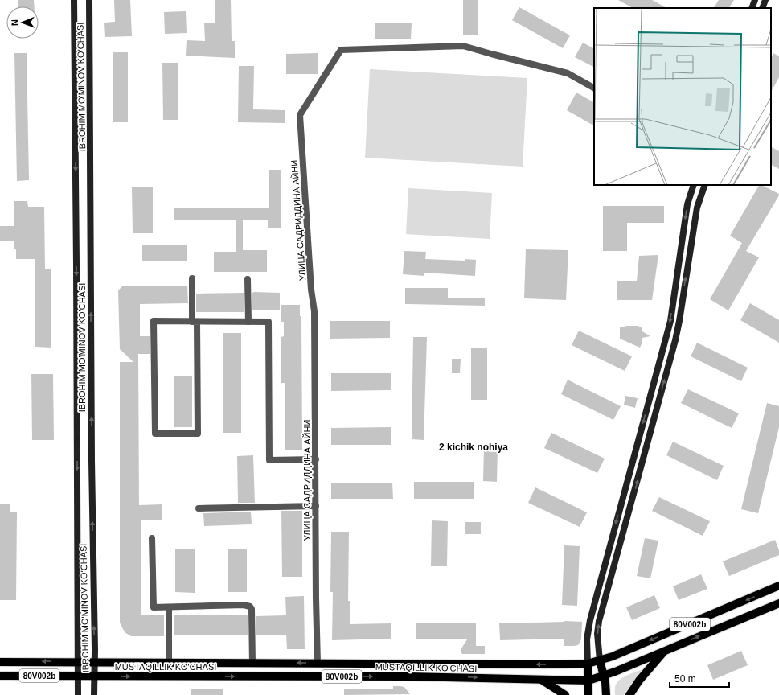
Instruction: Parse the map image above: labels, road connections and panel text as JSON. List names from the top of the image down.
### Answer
{
  "streets": {
    "main road": ["IBROHIM MO'MINOV KO'CHASI", "80V002b", "MUSTAQILLIK KO'CHASI"],
    "street": ["УЛИЦА САДРИДДИНА АЙНИ"]
  },
  "crossings": [
    ["IBROHIM MO'MINOV KO'CHASI", "MUSTAQILLIK KO'CHASI"],
    ["УЛИЦА САДРИДДИНА АЙНИ", "MUSTAQILLIK KO'CHASI"]
  ],
  "districts": ["2 kichik nohiya"],
  "scale_bar": "50 m",
  "north": "left"
}
